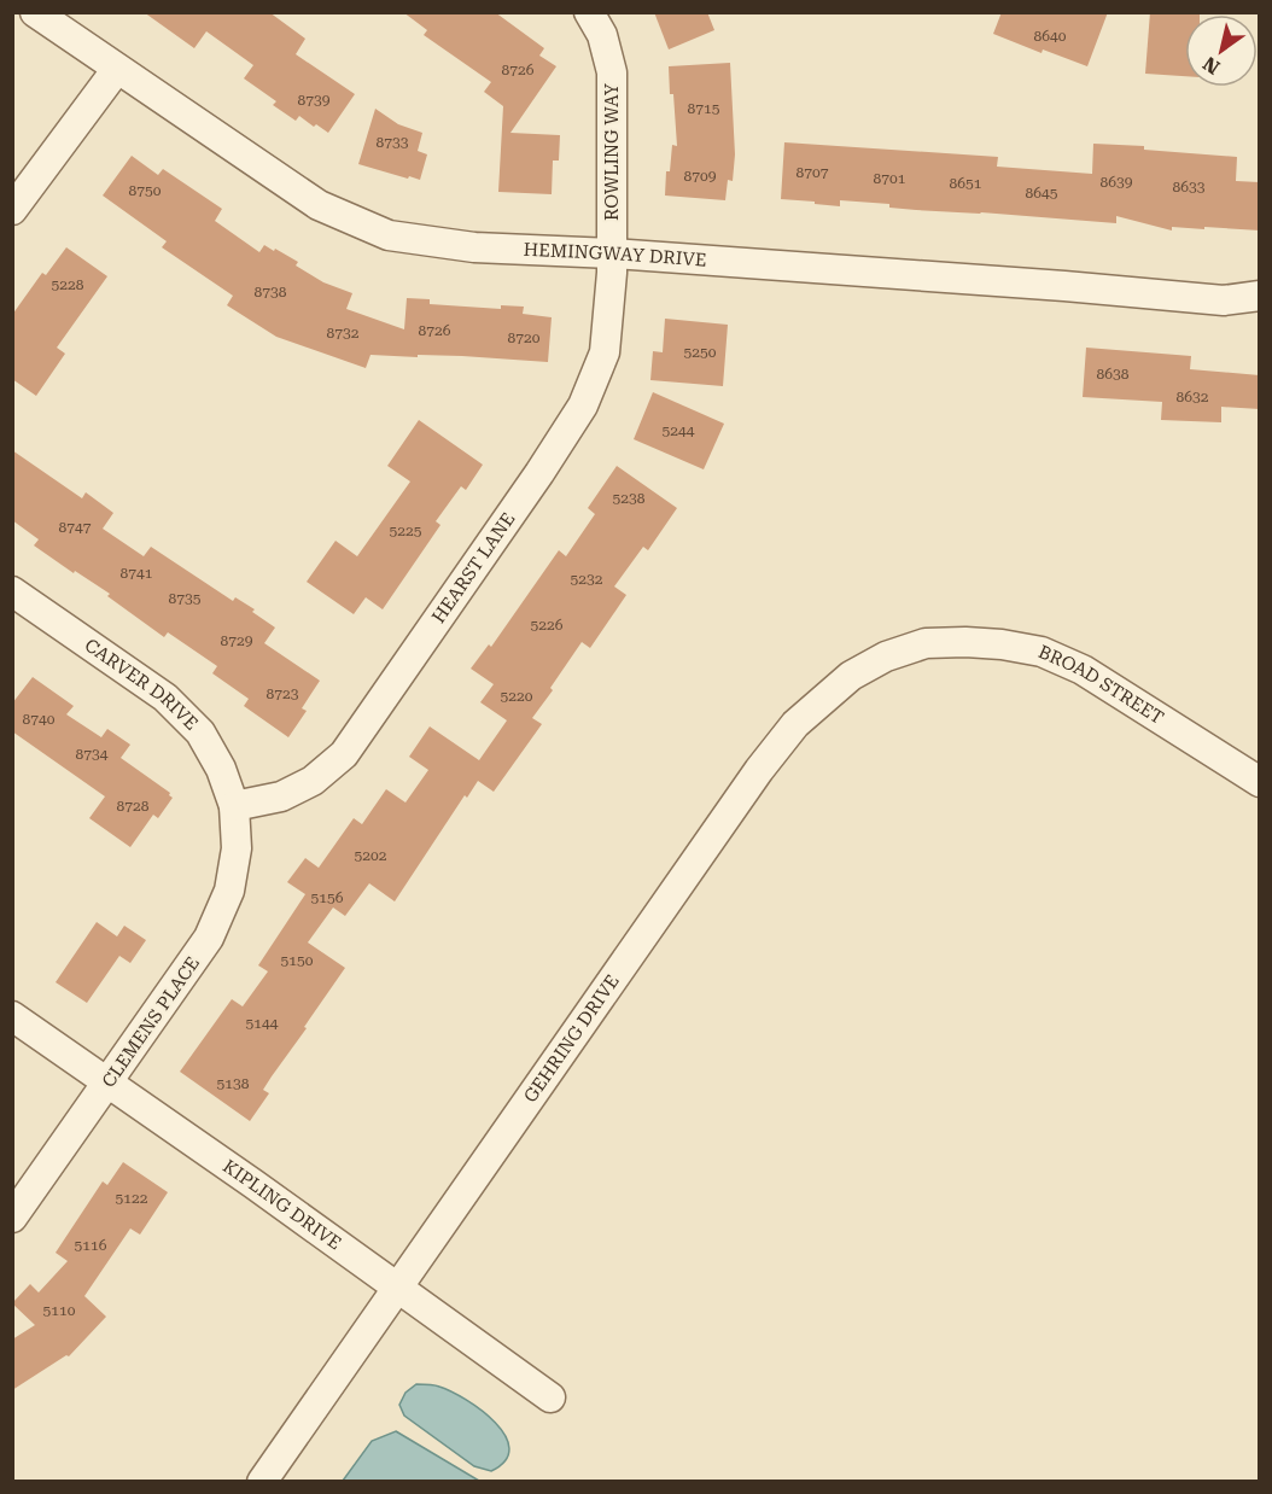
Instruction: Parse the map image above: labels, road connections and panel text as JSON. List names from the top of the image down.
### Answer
{
  "streets": {
    "street": [
      "ROWLING WAY",
      "HEMINGWAY DRIVE",
      "HEARST LANE",
      "CARVER DRIVE",
      "BROAD STREET",
      "CLEMENS PLACE",
      "GEHRING DRIVE",
      "KIPLING DRIVE"
    ]
  },
  "crossings": [
    ["ROWLING WAY", "HEMINGWAY DRIVE"],
    ["ROWLING WAY", "HEARST LANE"],
    ["HEMINGWAY DRIVE", "HEARST LANE"],
    ["HEARST LANE", "CARVER DRIVE"],
    ["HEARST LANE", "CLEMENS PLACE"],
    ["CARVER DRIVE", "CLEMENS PLACE"],
    ["BROAD STREET", "GEHRING DRIVE"],
    ["CLEMENS PLACE", "KIPLING DRIVE"],
    ["GEHRING DRIVE", "KIPLING DRIVE"]
  ],
  "house_numbers": [
    "8640",
    "8726",
    "8739",
    "8715",
    "8733",
    "8707",
    "8709",
    "8701",
    "8639",
    "8651",
    "8633",
    "8750",
    "8645",
    "5228",
    "8738",
    "8726",
    "8732",
    "8720",
    "5250",
    "8638",
    "8632",
    "5244",
    "5238",
    "8747",
    "5225",
    "8741",
    "5232",
    "8735",
    "5226",
    "8729",
    "8723",
    "5220",
    "8740",
    "8734",
    "8728",
    "5202",
    "5156",
    "5150",
    "5144",
    "5138",
    "5122",
    "5116",
    "5110"
  ],
  "north": "bottom left"
}
